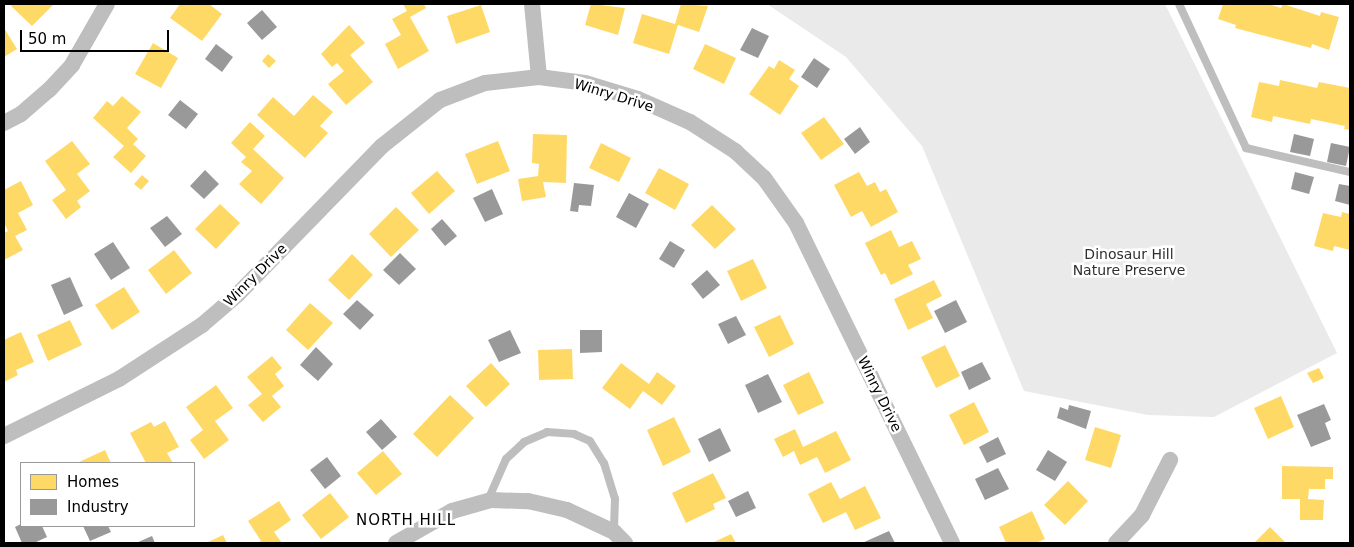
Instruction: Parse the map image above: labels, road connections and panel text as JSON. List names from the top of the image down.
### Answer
{
  "streets": {
    "street": ["Winry Drive"]
  },
  "districts": ["NORTH HILL"],
  "parks": ["Dinosaur Hill Nature Preserve"],
  "legend": ["Homes", "Industry"],
  "scale_bar": "50 m"
}
